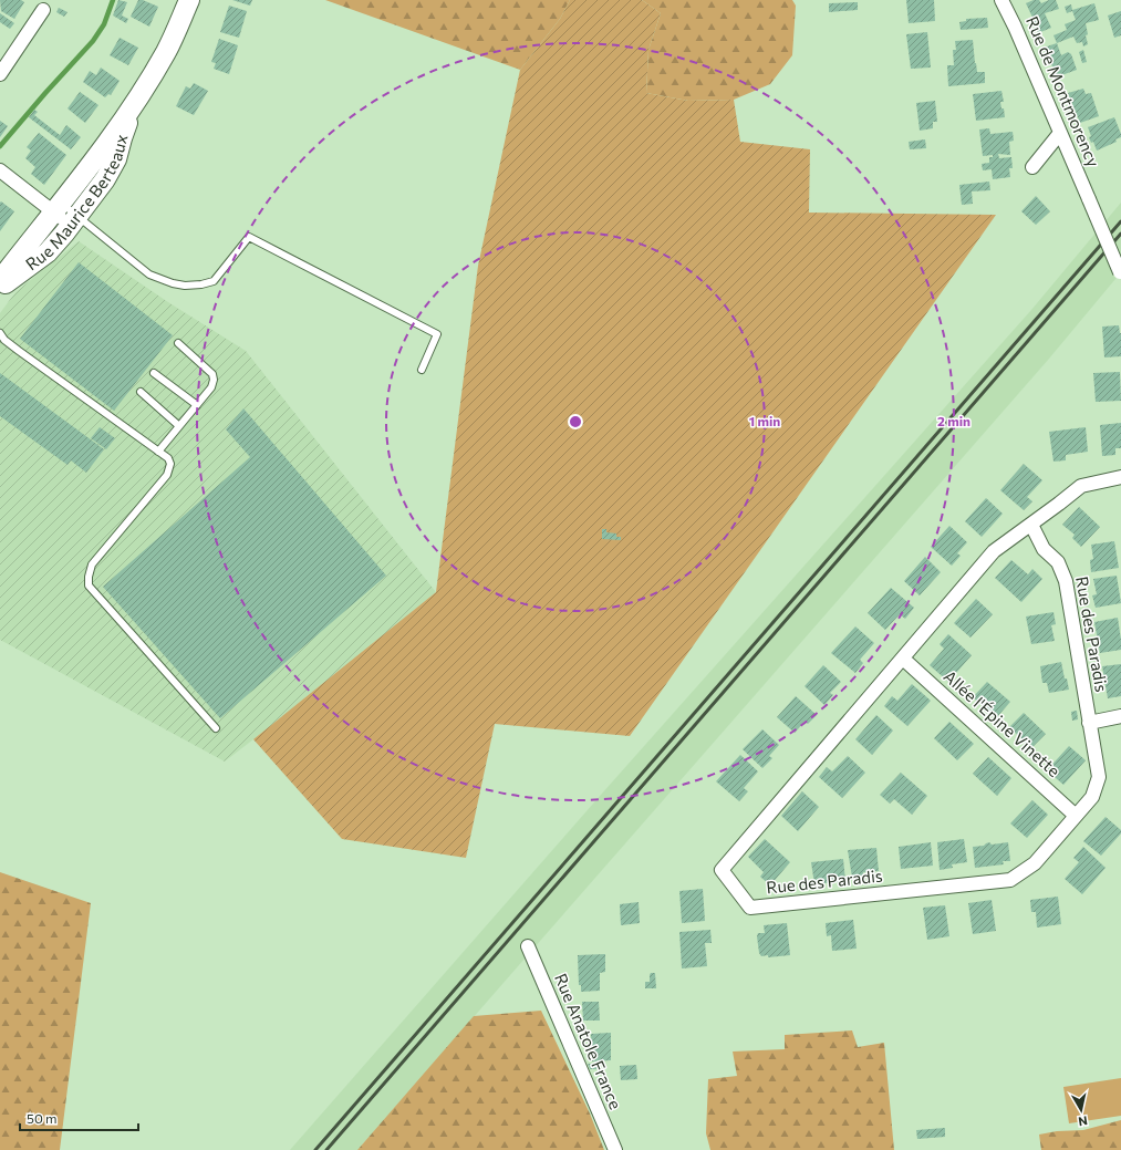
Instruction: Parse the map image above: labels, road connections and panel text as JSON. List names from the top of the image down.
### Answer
{
  "streets": {
    "main road": ["Rue Maurice Berteaux"],
    "street": [
      "Rue de Montmorency",
      "Rue des Paradis",
      "Allée l'Épine Vinette",
      "Rue Anatole France"
    ]
  },
  "crossings": [
    ["Rue des Paradis", "Allée l'Épine Vinette"]
  ],
  "scale_bar": "50 m",
  "north": "bottom",
  "rings": ["1 min", "2 min"]
}
